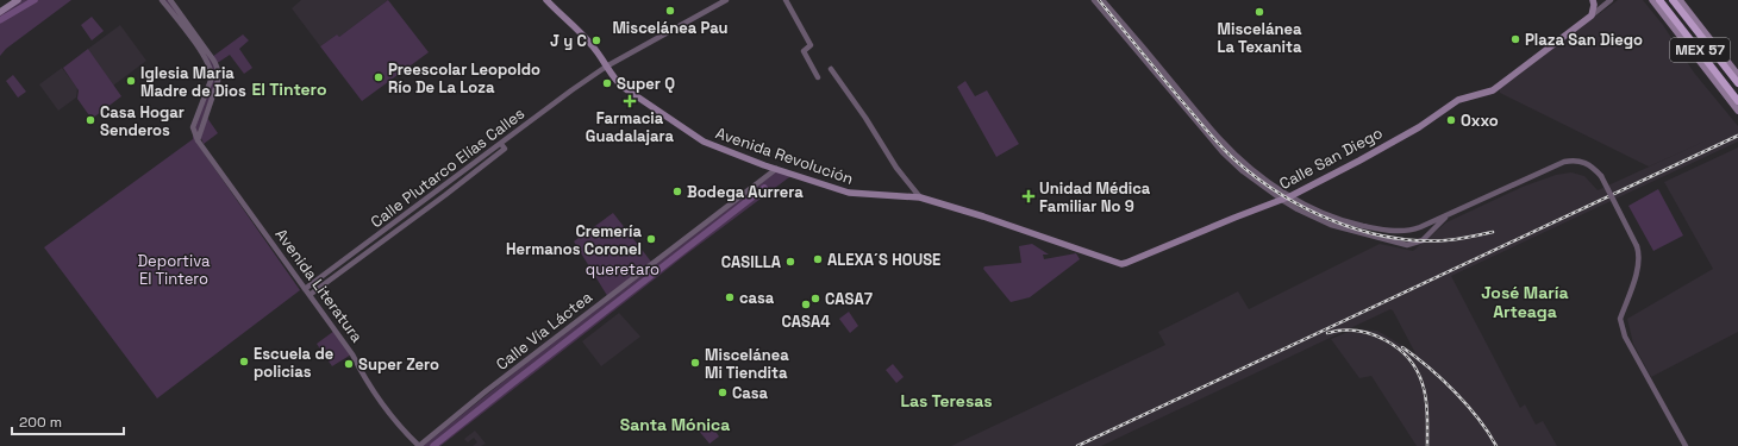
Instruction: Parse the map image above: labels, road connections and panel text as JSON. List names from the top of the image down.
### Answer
{
  "streets": {
    "highway": ["MEX 57"],
    "main road": ["Avenida Revolución", "Calle San Diego"],
    "street": ["Calle Plutarco Elías Calles", "Avenida Literatura", "Calle Vía Láctea"]
  },
  "crossings": [
    ["Avenida Revolución", "Calle San Diego"],
    ["Avenida Revolución", "Calle Plutarco Elías Calles"],
    ["Avenida Revolución", "Calle Vía Láctea"],
    ["Calle Plutarco Elías Calles", "Avenida Literatura"],
    ["Avenida Literatura", "Calle Vía Láctea"]
  ],
  "districts": [
    "El Tintero",
    "José María Arteaga",
    "Las Teresas",
    "Santa Mónica"
  ],
  "parks": ["Deportiva El Tintero", "queretaro"],
  "places": {
    "other": [
      "Miscelánea Pau",
      "Miscelánea La Texanita",
      "Plaza San Diego",
      "J y C",
      "Preescolar Leopoldo Río De La Loza",
      "Iglesia Maria Madre de Dios",
      "Super Q",
      "Casa Hogar Senderos",
      "Oxxo",
      "Bodega Aurrera",
      "Cremería Hermanos Coronel",
      "ALEXA´S HOUSE",
      "CASILLA",
      "casa",
      "CASA7",
      "CASA4",
      "Escuela de policias",
      "Miscelánea Mi Tiendita",
      "Super Zero",
      "Casa"
    ],
    "health": ["Farmacia Guadalajara", "Unidad Médica Familiar No 9"]
  },
  "scale_bar": "200 m"
}
